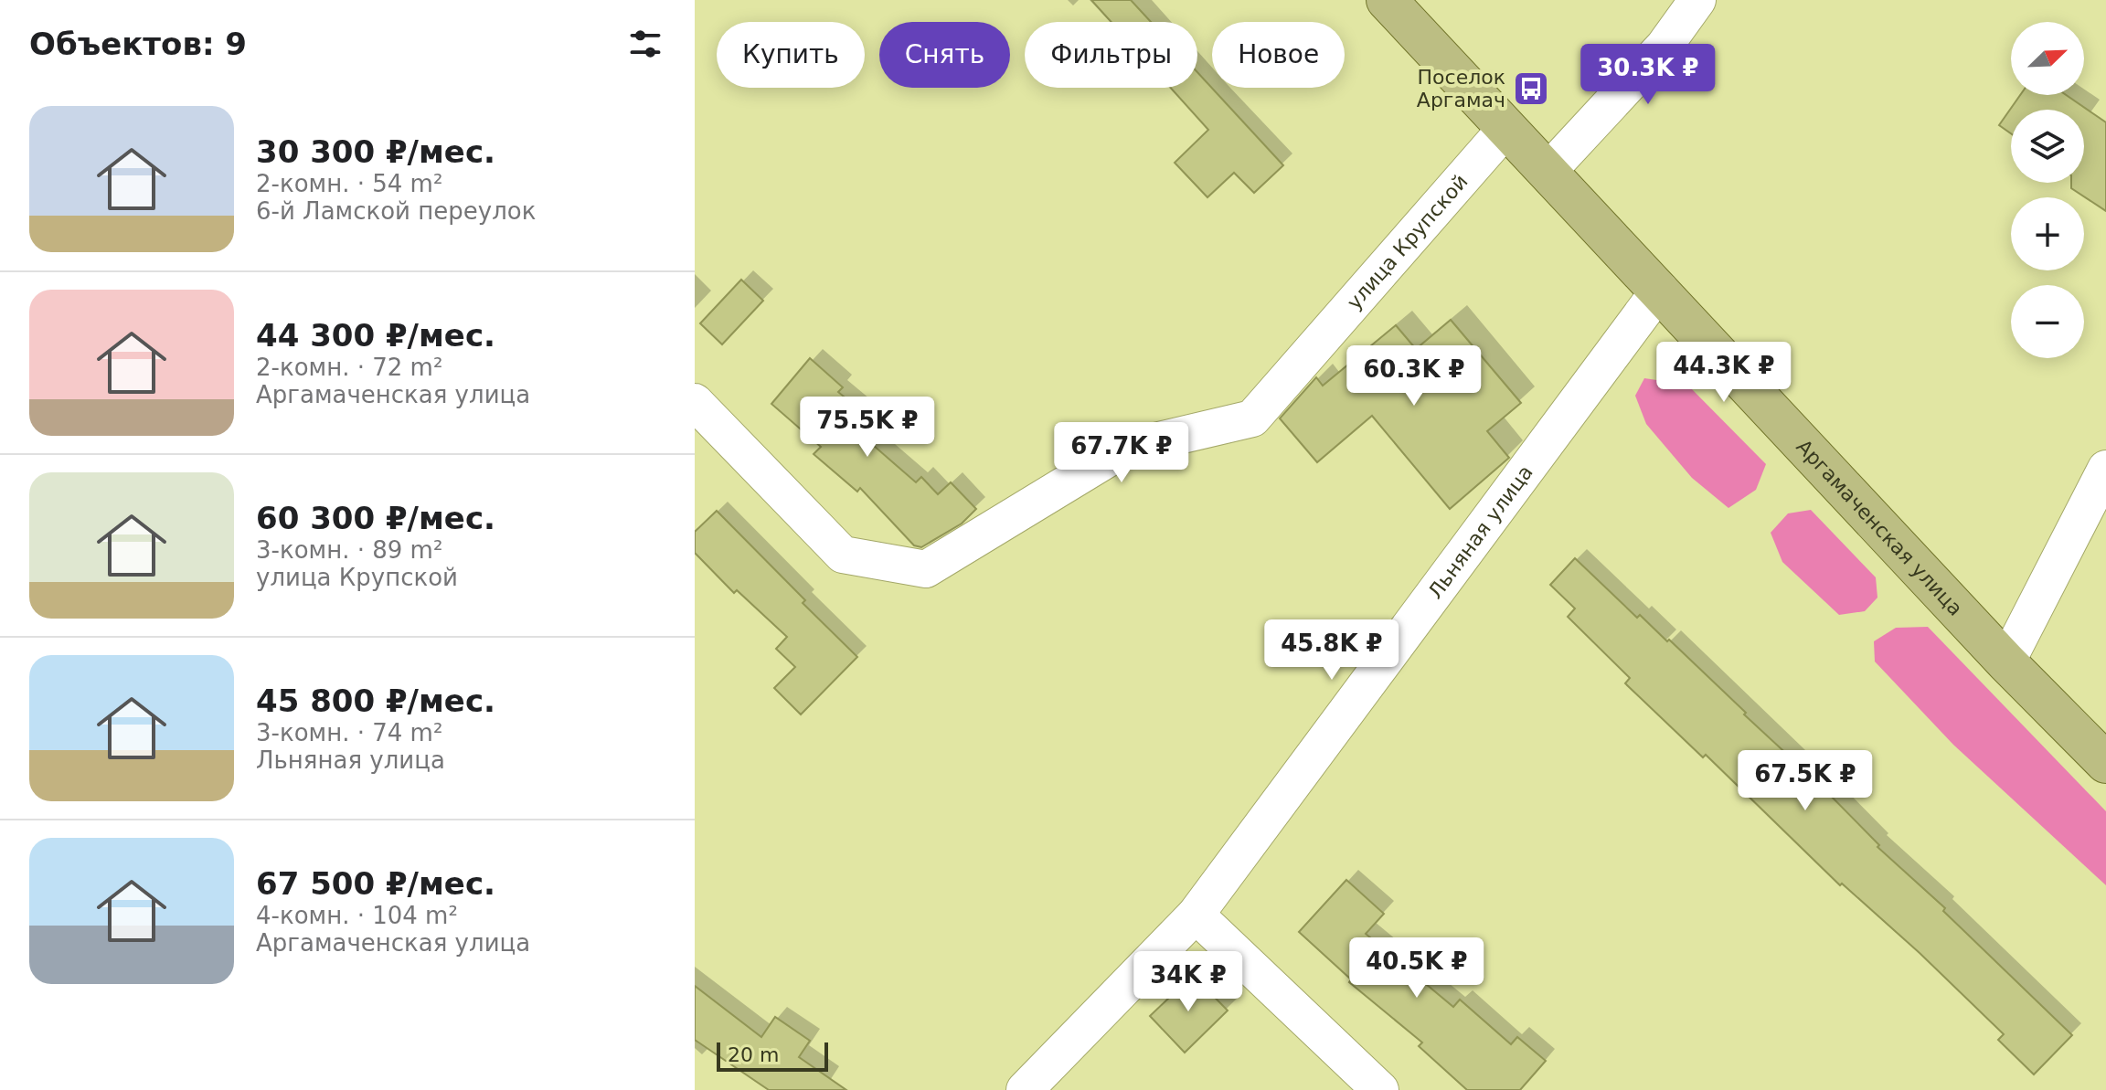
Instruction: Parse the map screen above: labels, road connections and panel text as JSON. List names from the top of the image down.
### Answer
{
  "streets": {
    "main road": ["Аргамаченская улица"],
    "street": ["улица Крупской", "Льняная улица"]
  },
  "crossings": [
    ["улица Крупской", "Аргамаченская улица"],
    ["Аргамаченская улица", "Льняная улица"]
  ],
  "places": {
    "bus stop": ["Поселок Аргамач"]
  },
  "scale_bar": "20 m",
  "north": "top right",
  "page": {
    "heading": "Объектов: 9",
    "map_buttons": ["+", "−"],
    "chip": [
      "Купить",
      "Снять",
      "Фильтры",
      "Новое"
    ],
    "price": [
      "30.3K ₽",
      "44.3K ₽",
      "60.3K ₽",
      "75.5K ₽",
      "67.7K ₽",
      "45.8K ₽",
      "67.5K ₽",
      "40.5K ₽",
      "34K ₽"
    ],
    "list": [
      {
        "name": "30 300 ₽/мес.",
        "note": "2-комн. · 54 m² · 6-й Ламской переулок"
      },
      {
        "name": "44 300 ₽/мес.",
        "note": "2-комн. · 72 m² · Аргамаченская улица"
      },
      {
        "name": "60 300 ₽/мес.",
        "note": "3-комн. · 89 m² · улица Крупской"
      },
      {
        "name": "45 800 ₽/мес.",
        "note": "3-комн. · 74 m² · Льняная улица"
      },
      {
        "name": "67 500 ₽/мес.",
        "note": "4-комн. · 104 m² · Аргамаченская улица"
      }
    ],
    "scale": "20 m"
  }
}
